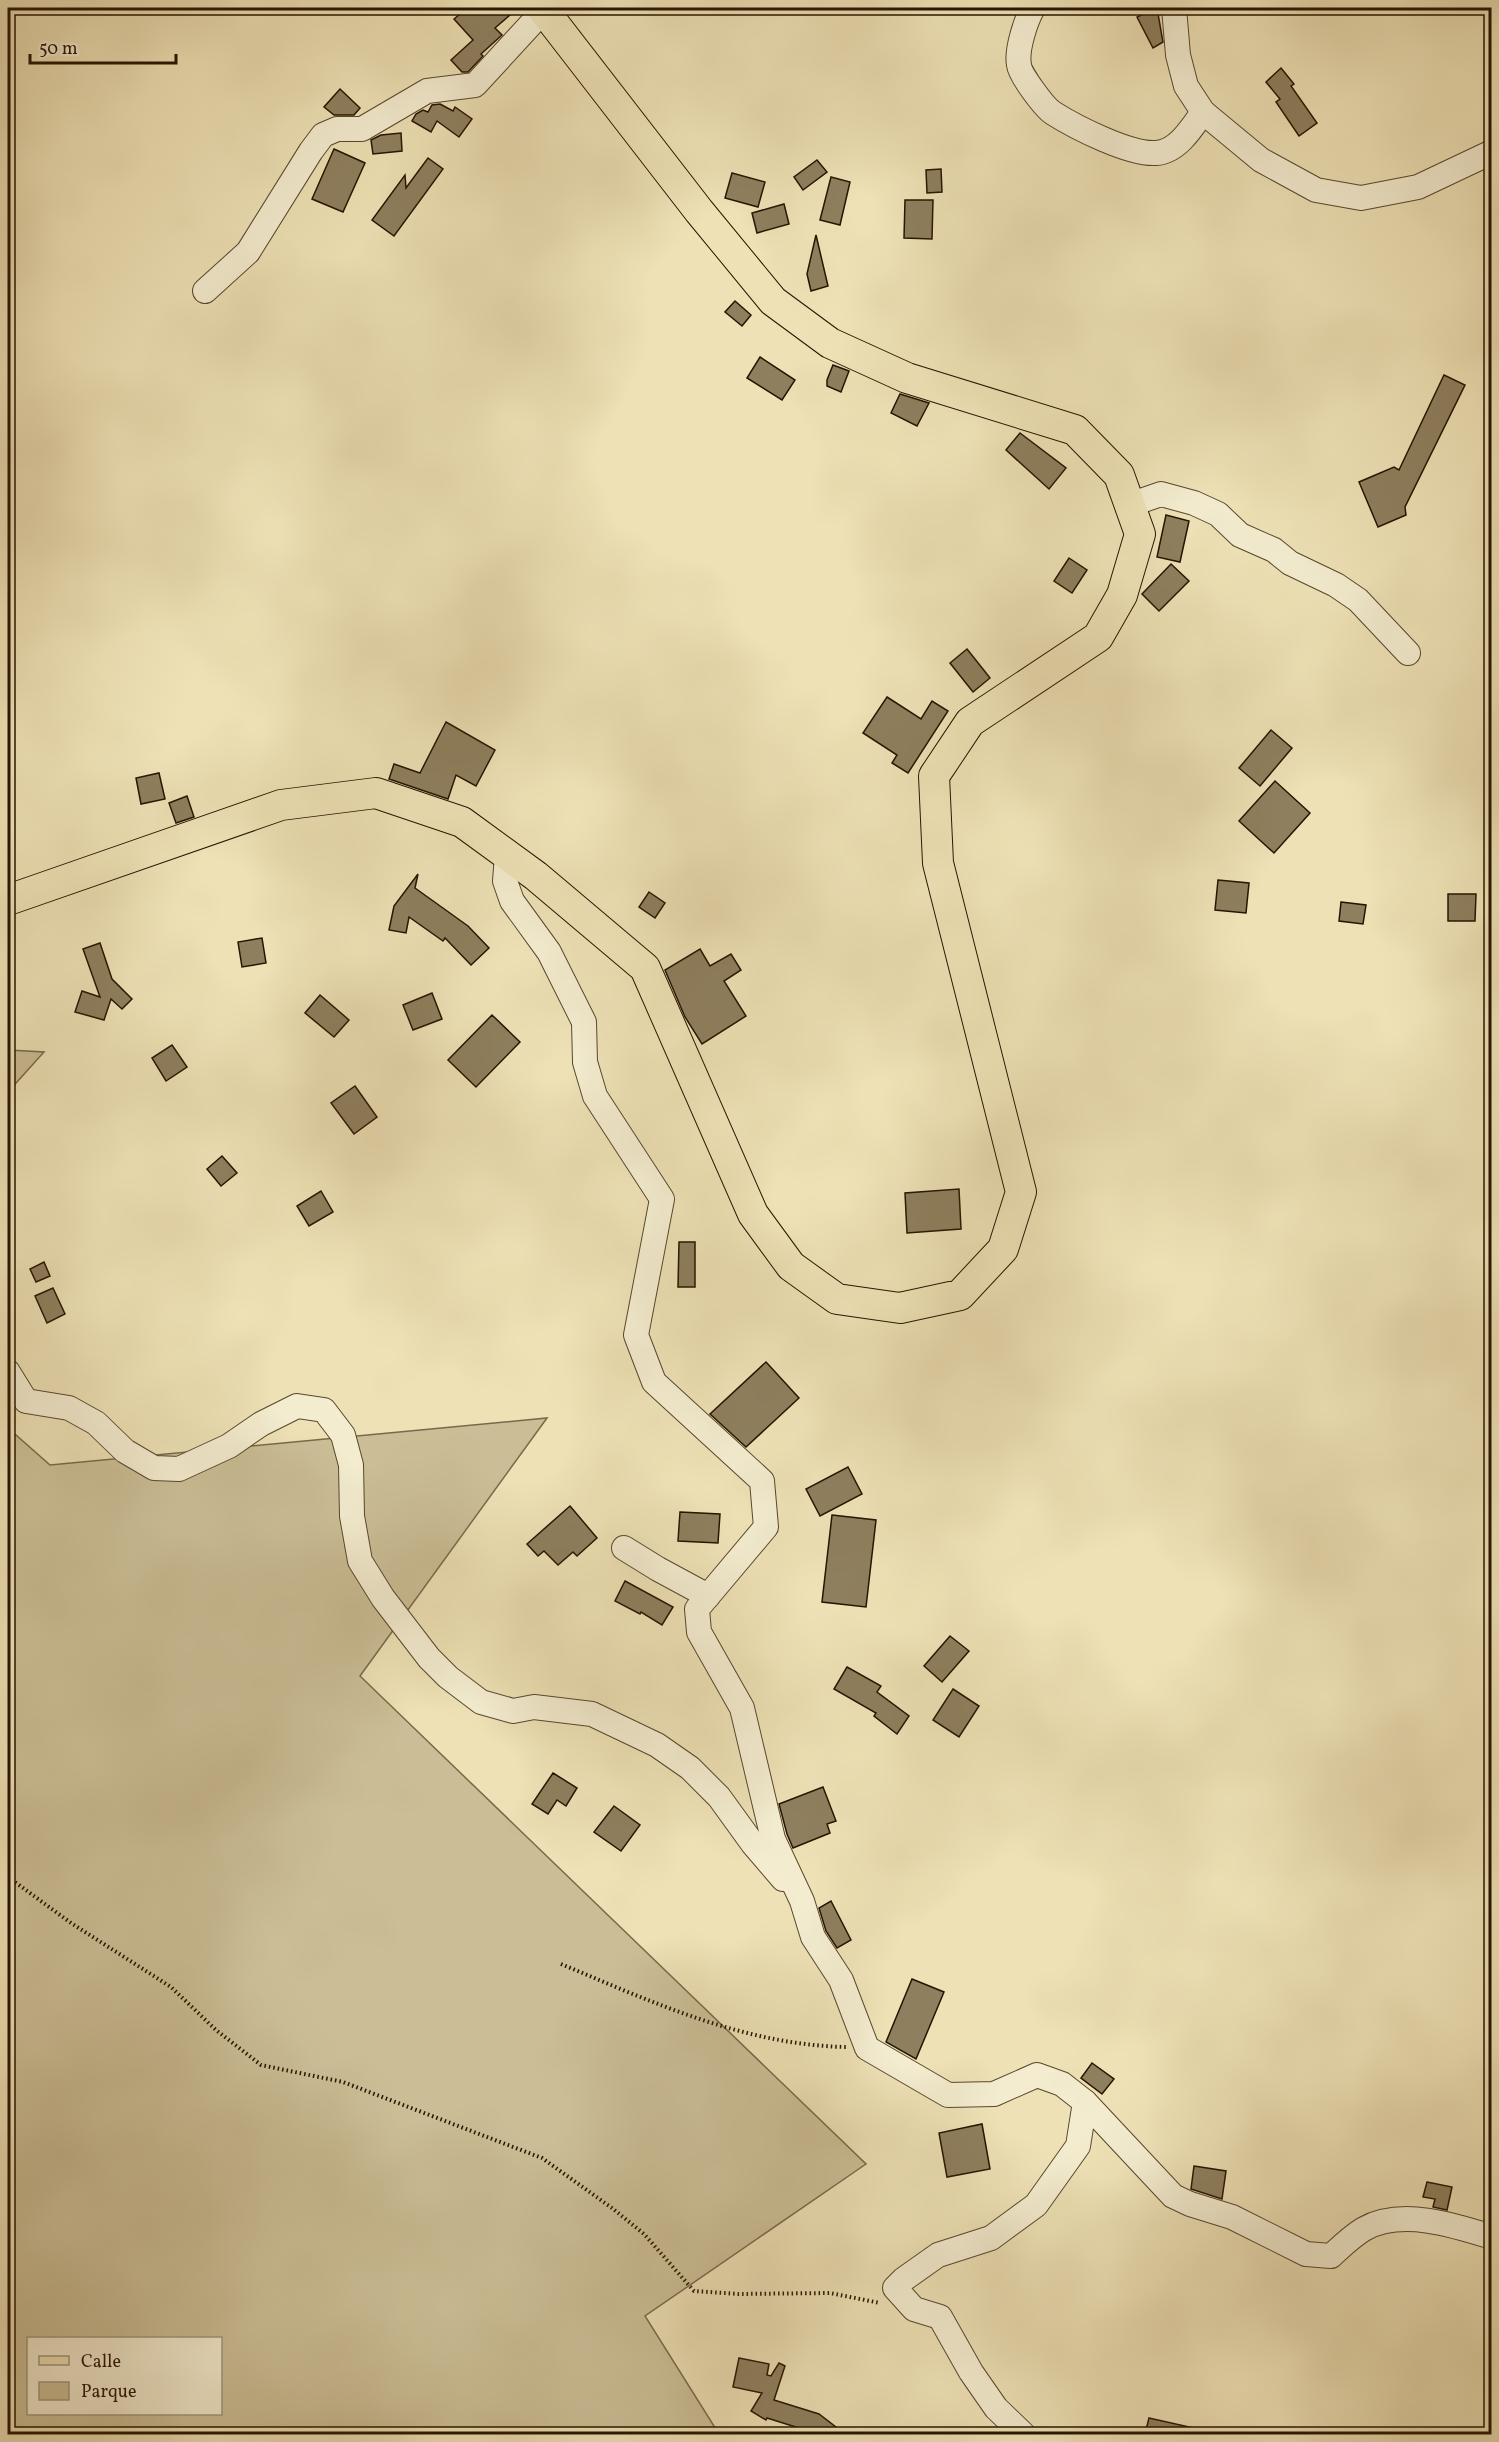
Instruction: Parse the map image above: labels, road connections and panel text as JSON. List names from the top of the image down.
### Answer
{
  "legend": ["Calle", "Parque"],
  "scale_bar": "50 m"
}
